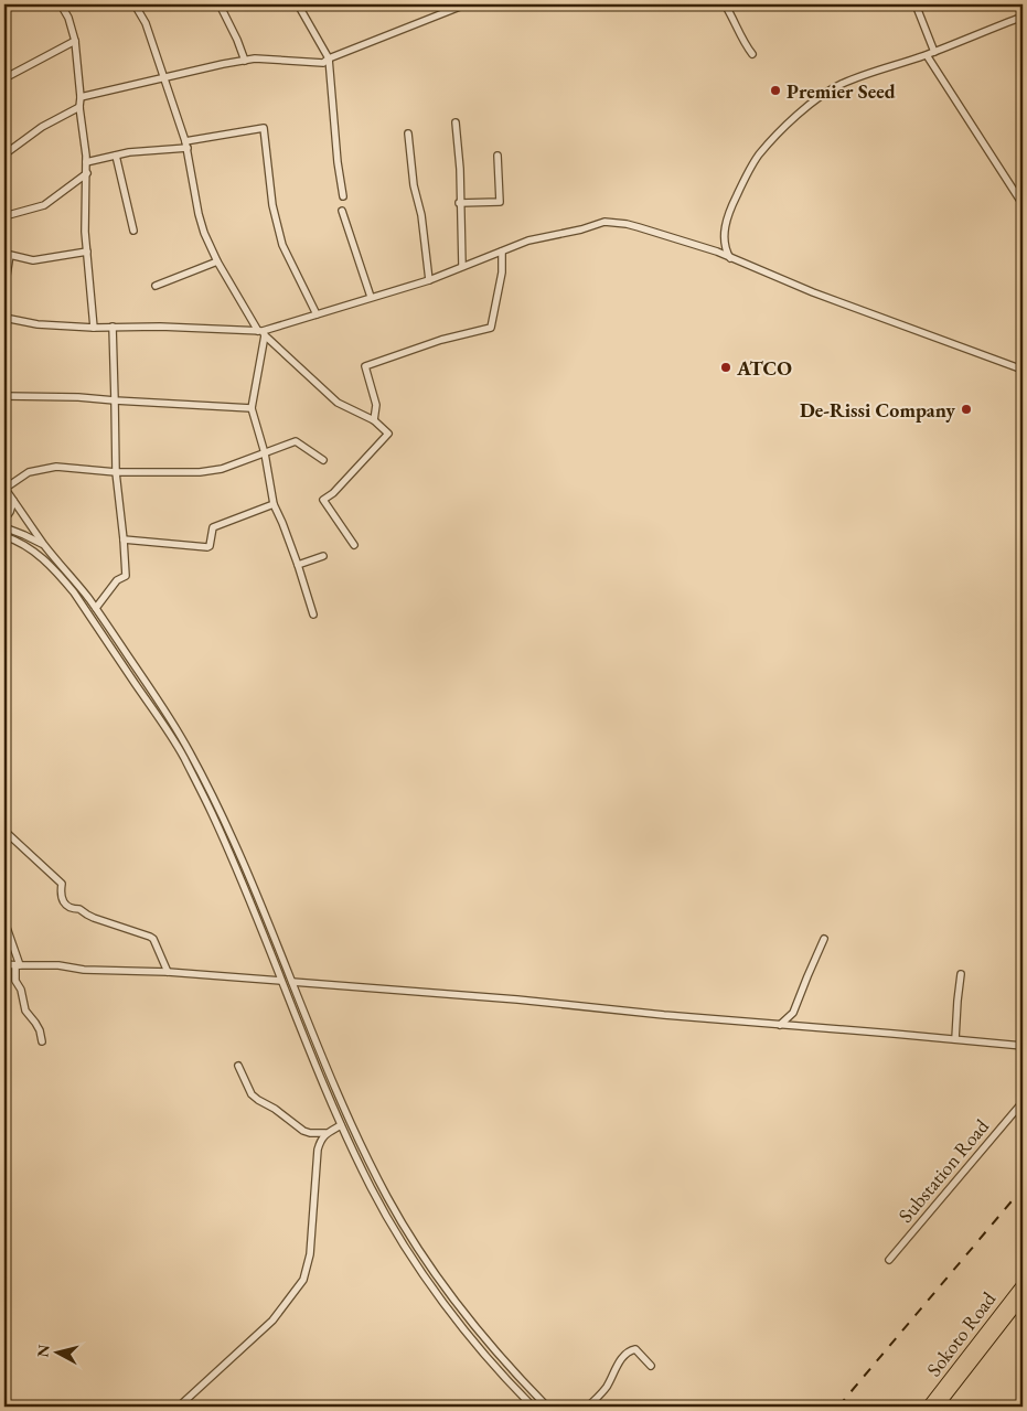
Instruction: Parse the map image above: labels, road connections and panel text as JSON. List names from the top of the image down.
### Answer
{
  "streets": {
    "main road": ["Sokoto Road"],
    "street": ["Substation Road"]
  },
  "places": ["Premier Seed", "ATCO", "De-Rissi Company"],
  "north": "left"
}
